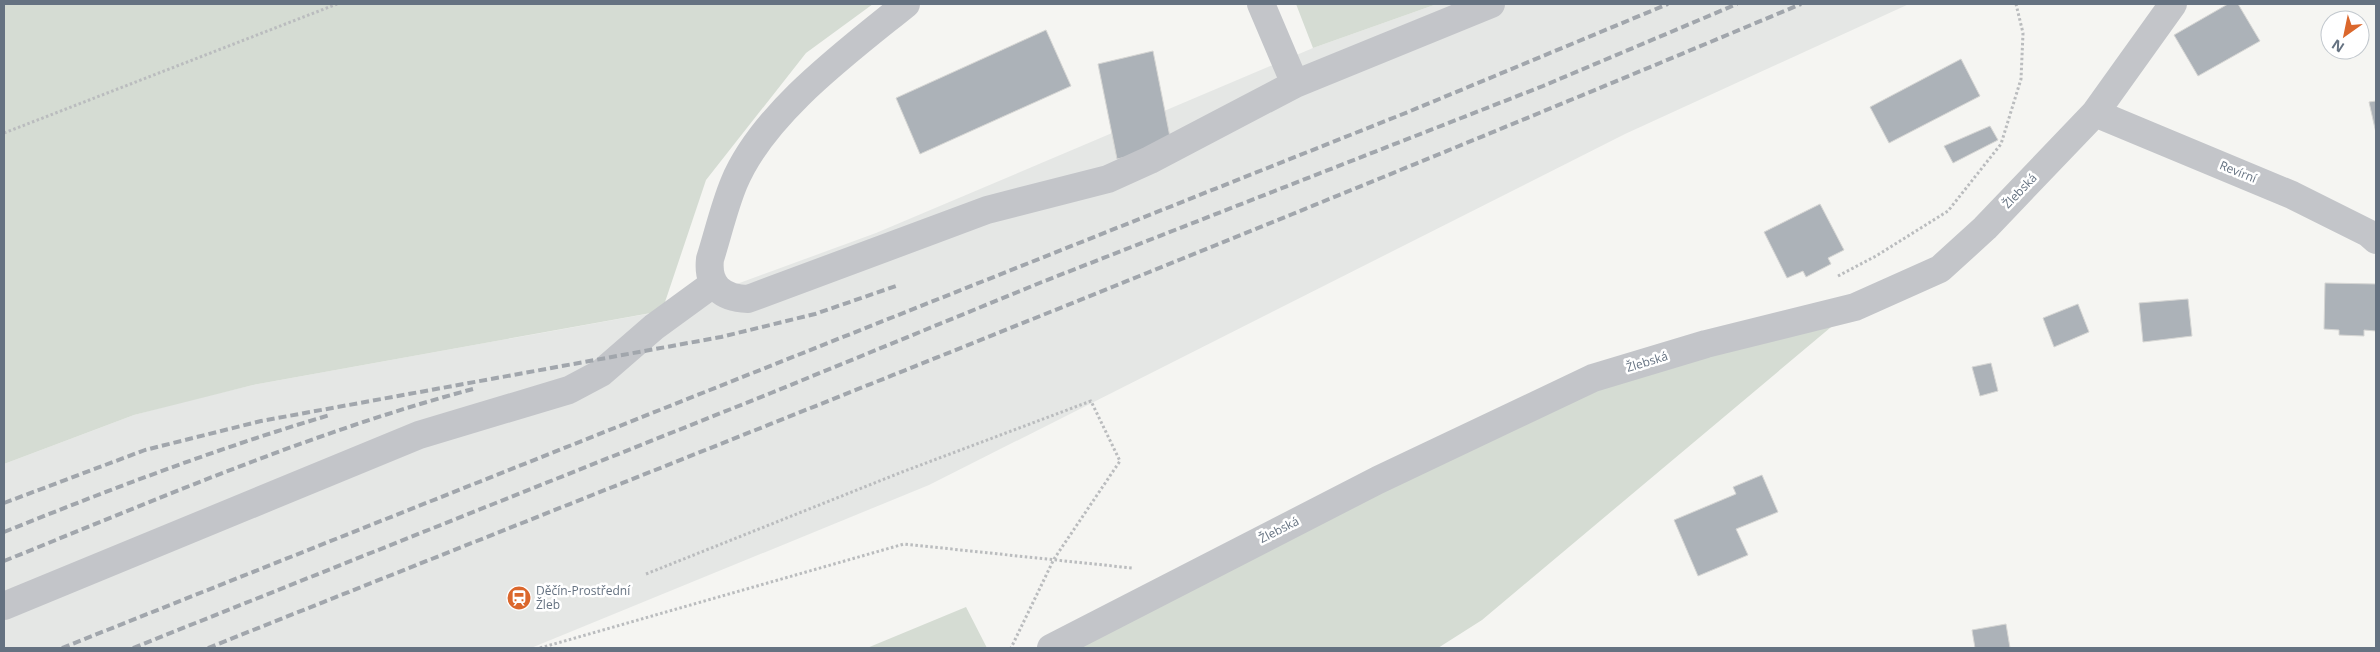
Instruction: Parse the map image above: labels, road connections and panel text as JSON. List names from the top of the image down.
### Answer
{
  "streets": {
    "street": ["Revírní", "Žlebská"]
  },
  "crossings": [
    ["Revírní", "Žlebská"]
  ],
  "places": {
    "station": ["Děčín-Prostřední Žleb"]
  },
  "north": "bottom left"
}
